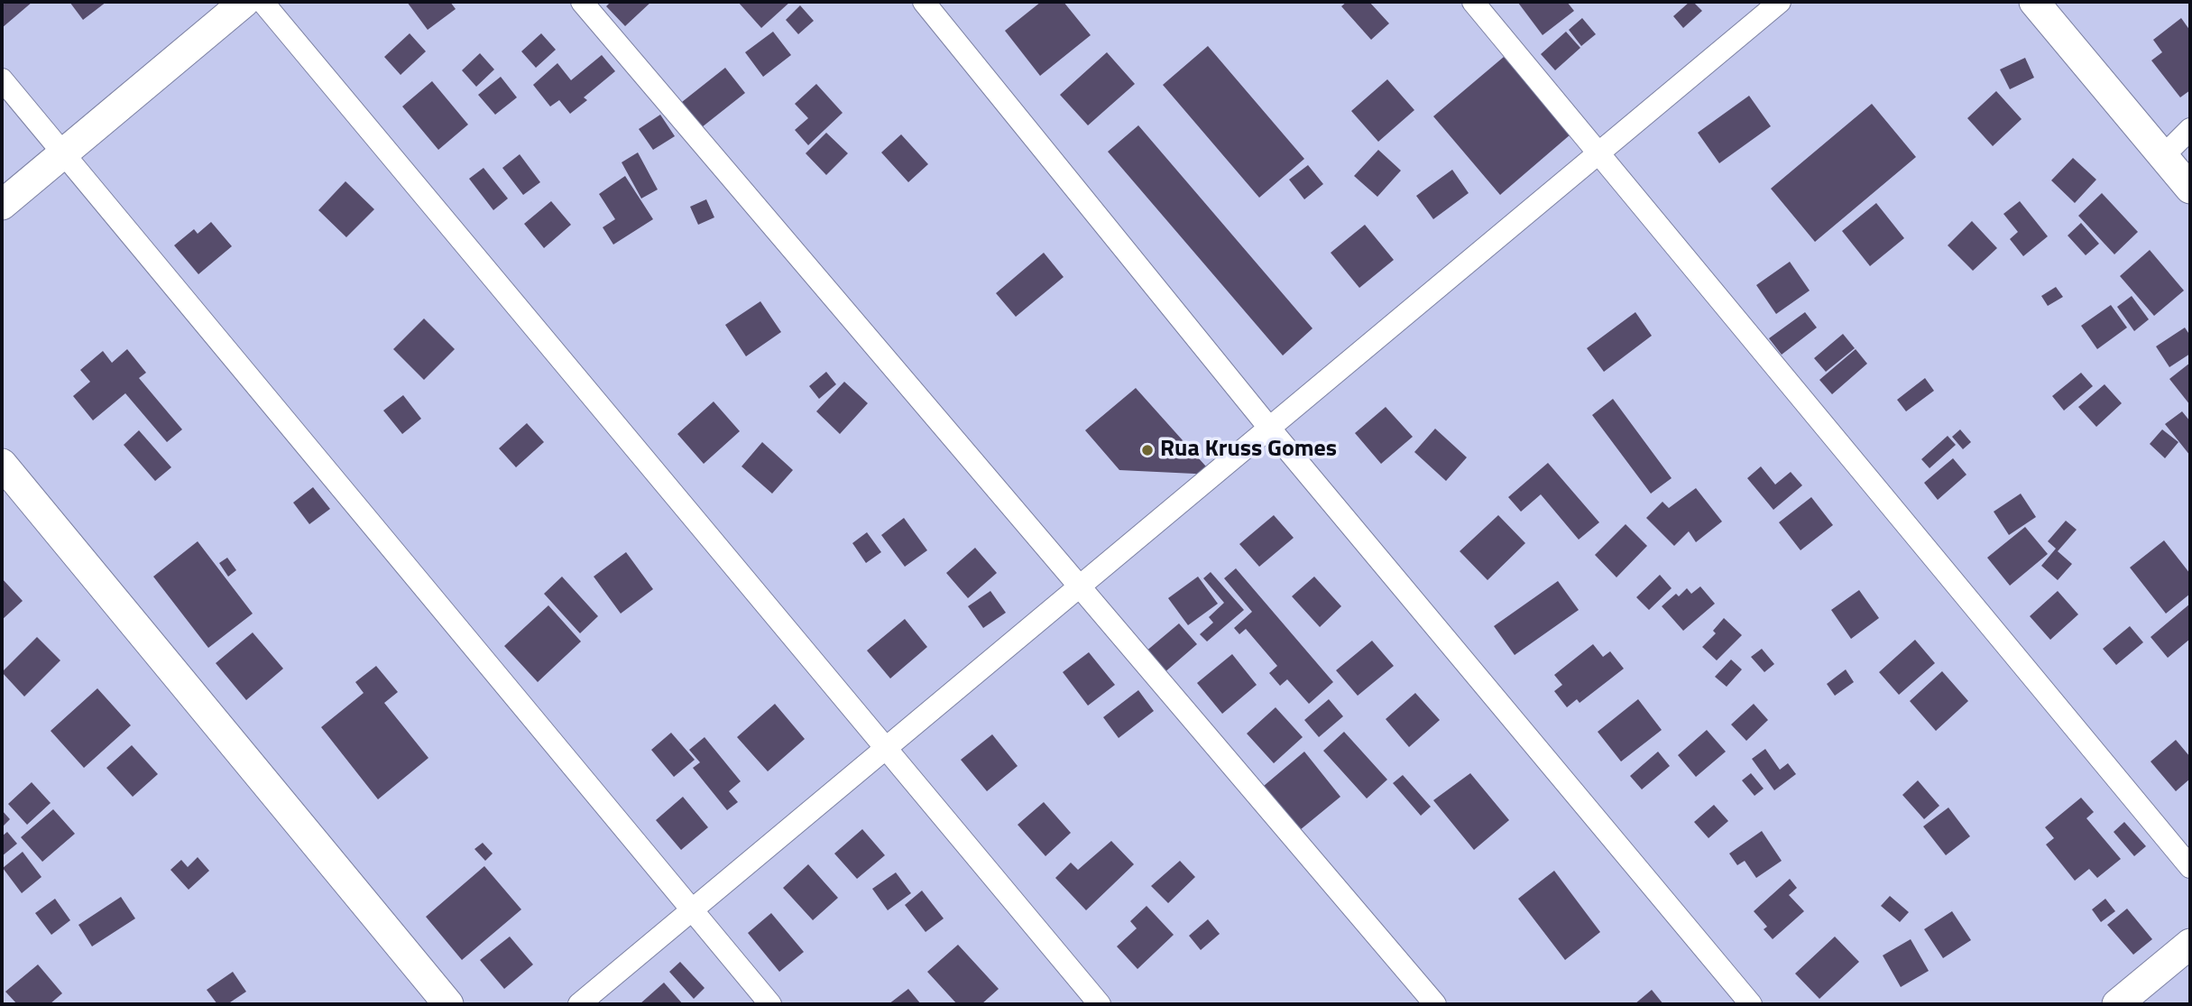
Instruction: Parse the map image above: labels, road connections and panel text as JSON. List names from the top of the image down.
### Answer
{
  "places": ["Rua Kruss Gomes"]
}
